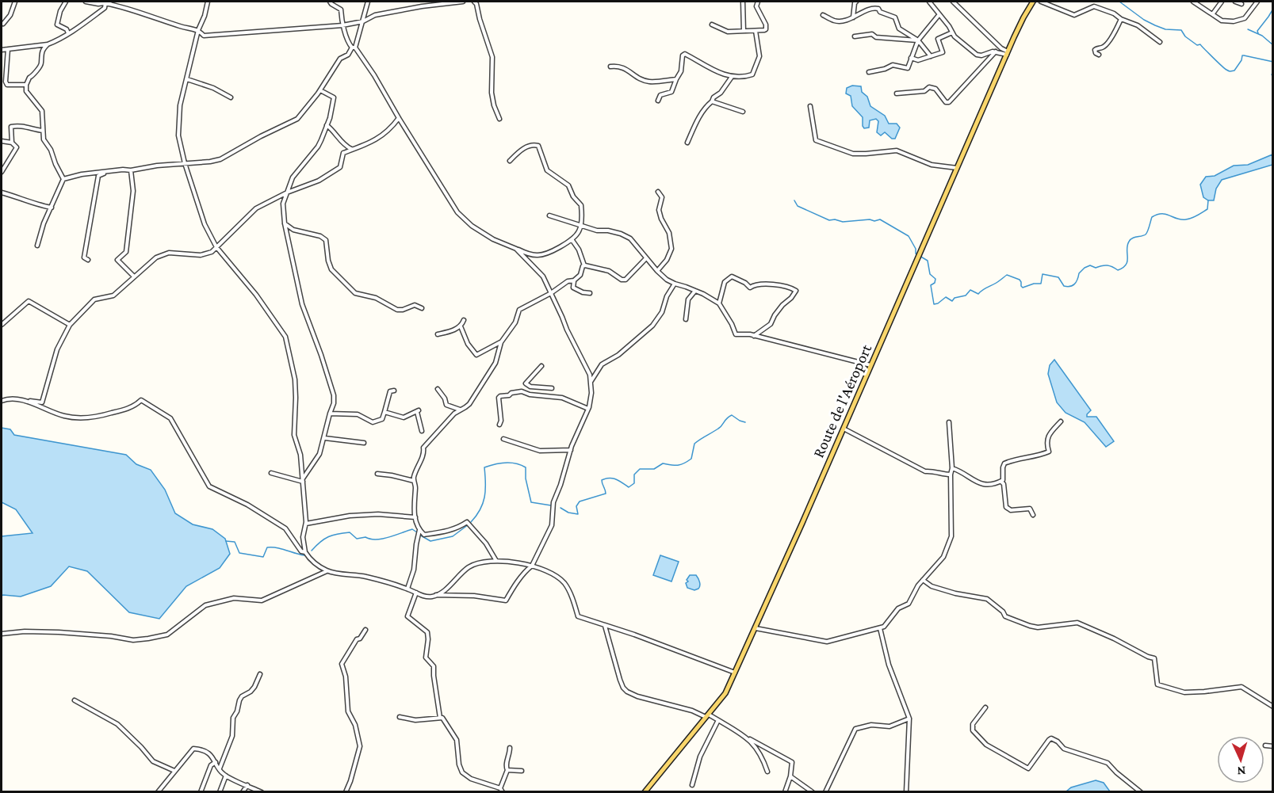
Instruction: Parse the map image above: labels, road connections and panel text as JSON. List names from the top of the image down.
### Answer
{
  "streets": {
    "main road": ["Route de l'Aéroport"]
  },
  "north": "bottom"
}
